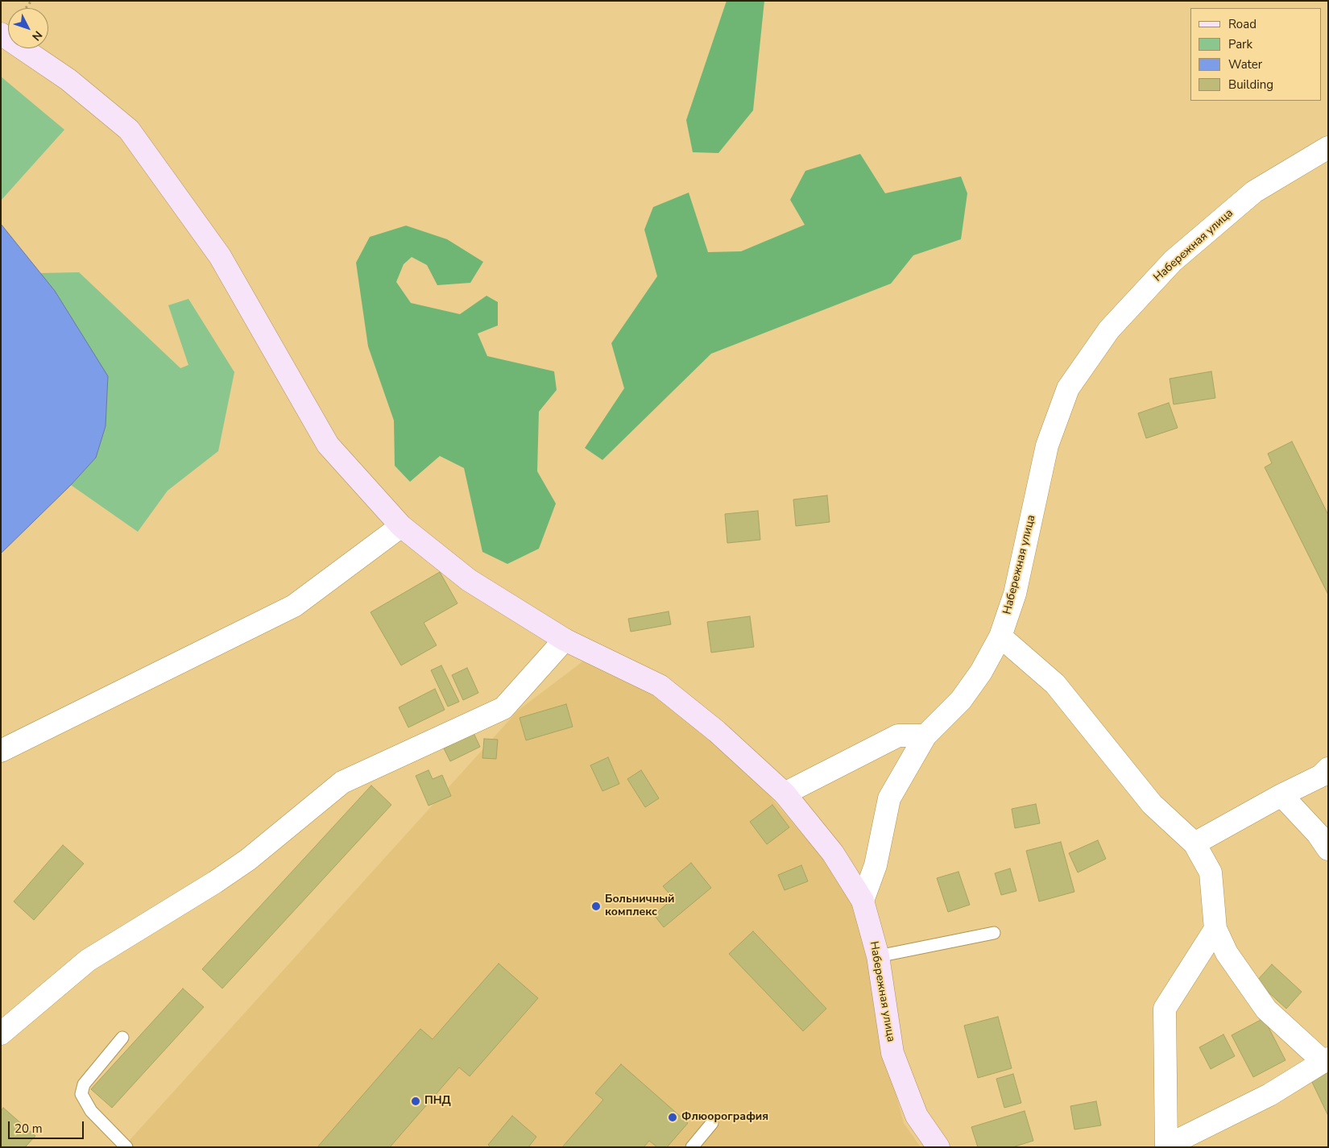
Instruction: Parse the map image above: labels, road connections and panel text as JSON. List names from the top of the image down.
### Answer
{
  "streets": {
    "main road": ["Набережная улица"]
  },
  "places": ["Больничный комплекс", "ПНД", "Флюорография"],
  "legend": [
    "Road",
    "Park",
    "Water",
    "Building"
  ],
  "scale_bar": "20 m",
  "north": "bottom right"
}
